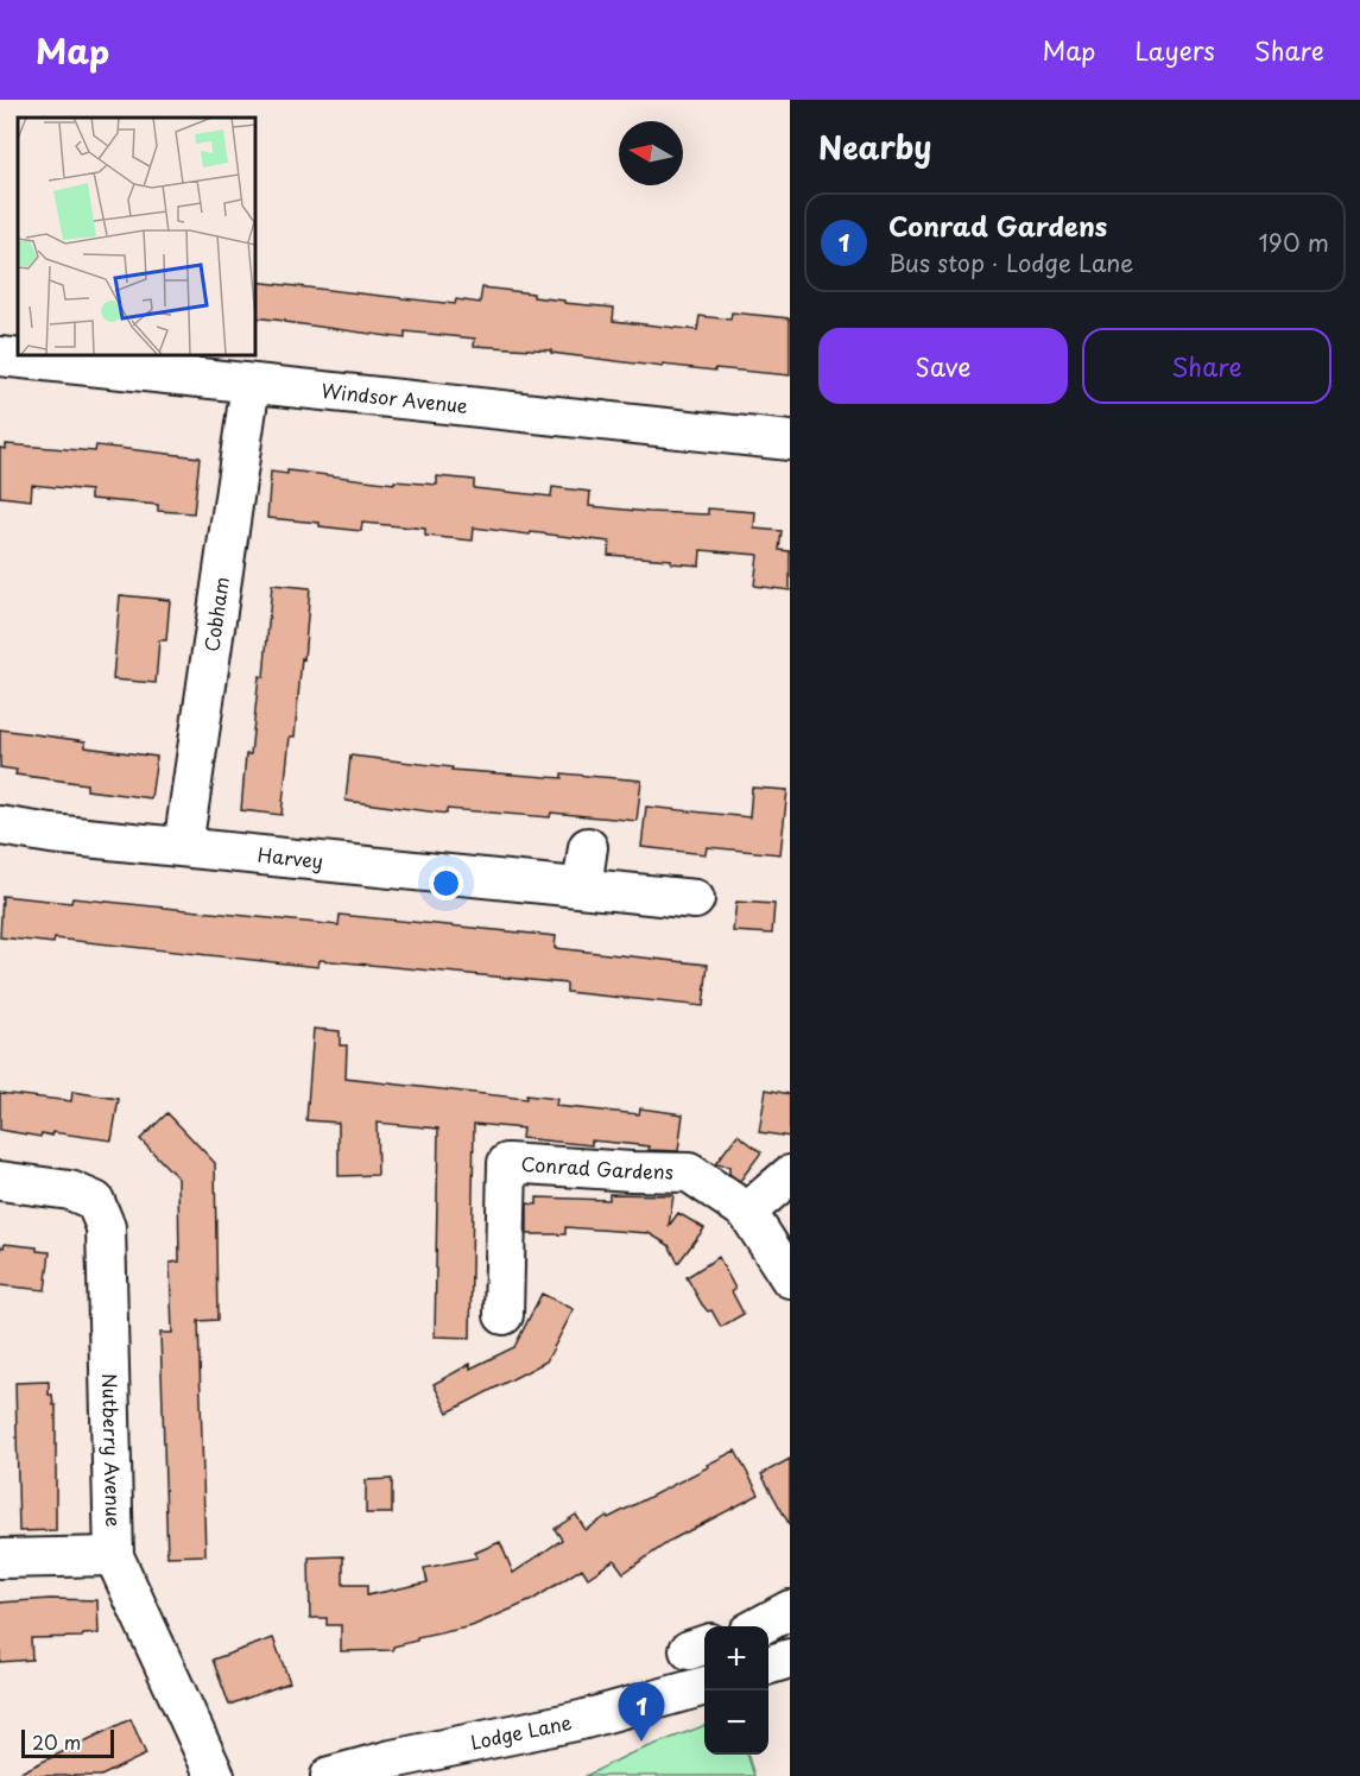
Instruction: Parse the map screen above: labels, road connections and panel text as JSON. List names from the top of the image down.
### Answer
{
  "streets": {
    "street": [
      "Windsor Avenue",
      "Cobham",
      "Harvey",
      "Conrad Gardens",
      "Nutberry Avenue",
      "Lodge Lane"
    ]
  },
  "crossings": [
    ["Windsor Avenue", "Cobham"],
    ["Cobham", "Harvey"]
  ],
  "scale_bar": "20 m",
  "north": "left",
  "page": {
    "header": "Map",
    "nav": ["Map", "Layers", "Share"],
    "heading": "Nearby",
    "list": [
      {
        "mark": "1",
        "name": "Conrad Gardens",
        "note": "Bus stop · Lodge Lane",
        "value": "190 m"
      }
    ],
    "buttons": ["Save", "Share"],
    "map_buttons": ["+", "−"],
    "pins": "1",
    "scale": "20 m"
  }
}
